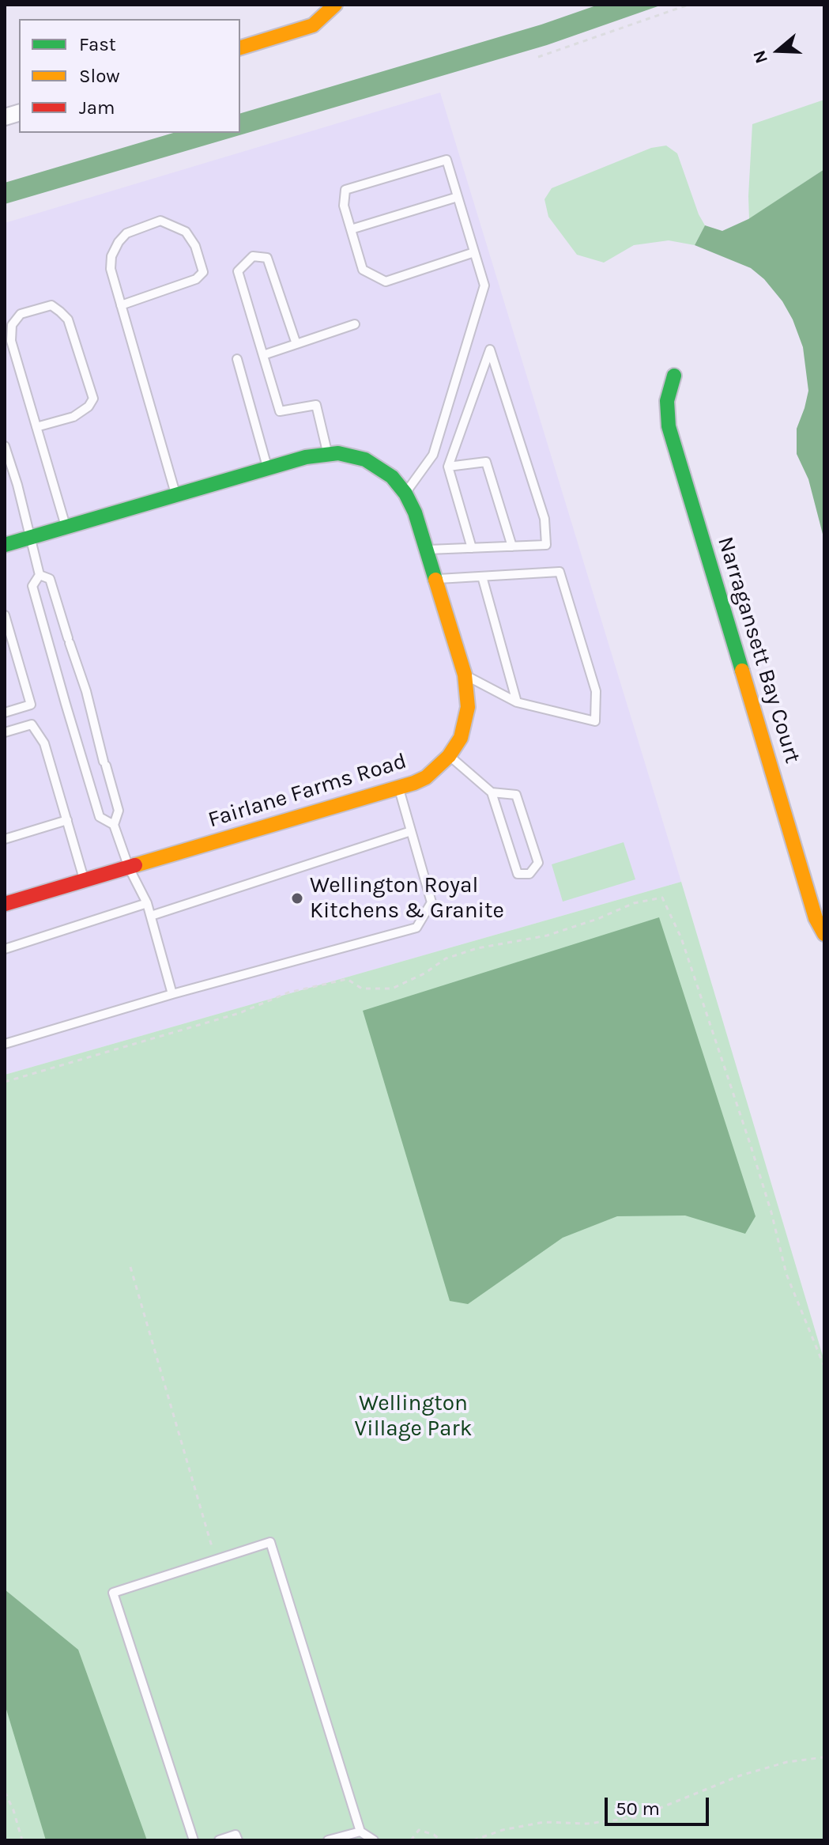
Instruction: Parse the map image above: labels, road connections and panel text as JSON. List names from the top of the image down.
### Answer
{
  "streets": {
    "street": ["Narragansett Bay Court", "Fairlane Farms Road"]
  },
  "parks": ["Wellington Village Park"],
  "places": ["Wellington Royal Kitchens & Granite"],
  "legend": ["Fast", "Slow", "Jam"],
  "scale_bar": "50 m",
  "north": "left"
}
